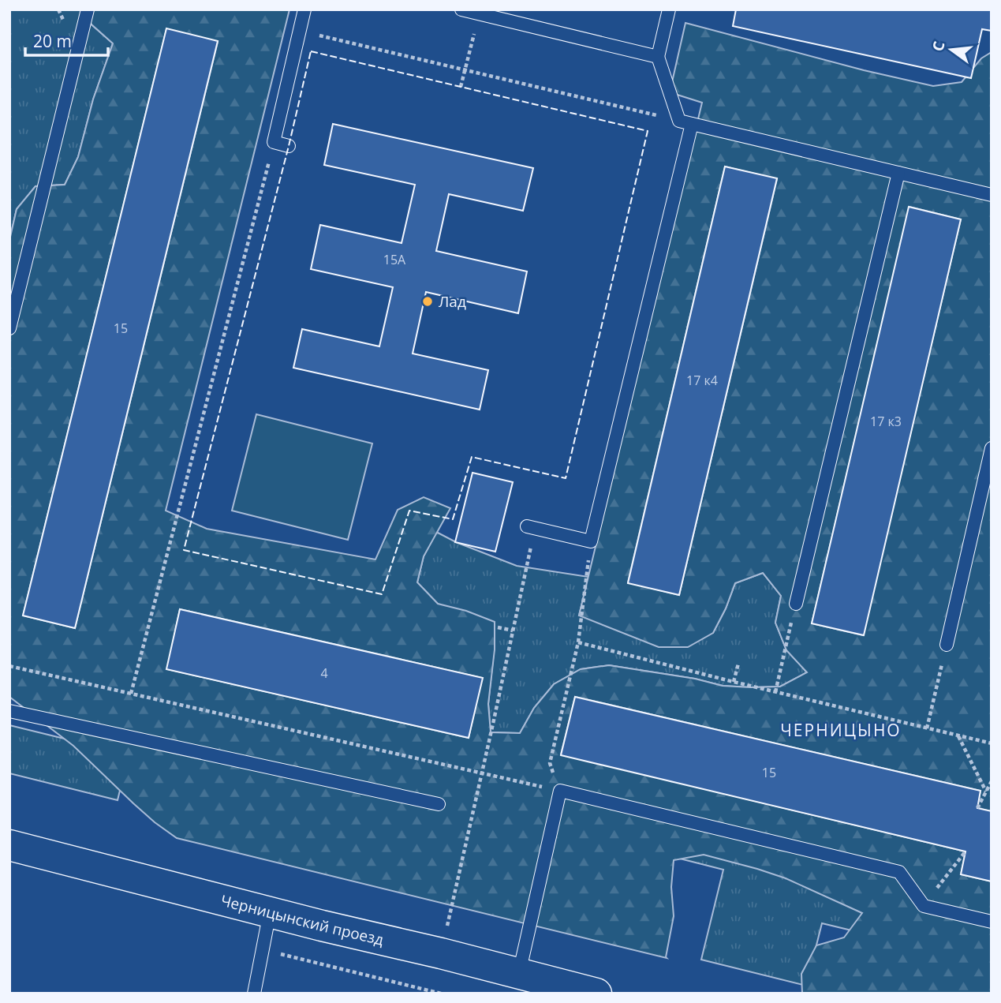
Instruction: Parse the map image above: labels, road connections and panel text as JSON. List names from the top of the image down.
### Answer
{
  "streets": {
    "street": ["Черницынский проезд"]
  },
  "districts": ["ЧЕРНИЦЫНО"],
  "places": ["Лад"],
  "house_numbers": [
    "15А",
    "15",
    "17 к4",
    "17 к3",
    "4",
    "15"
  ],
  "scale_bar": "20 m",
  "north": "left"
}
